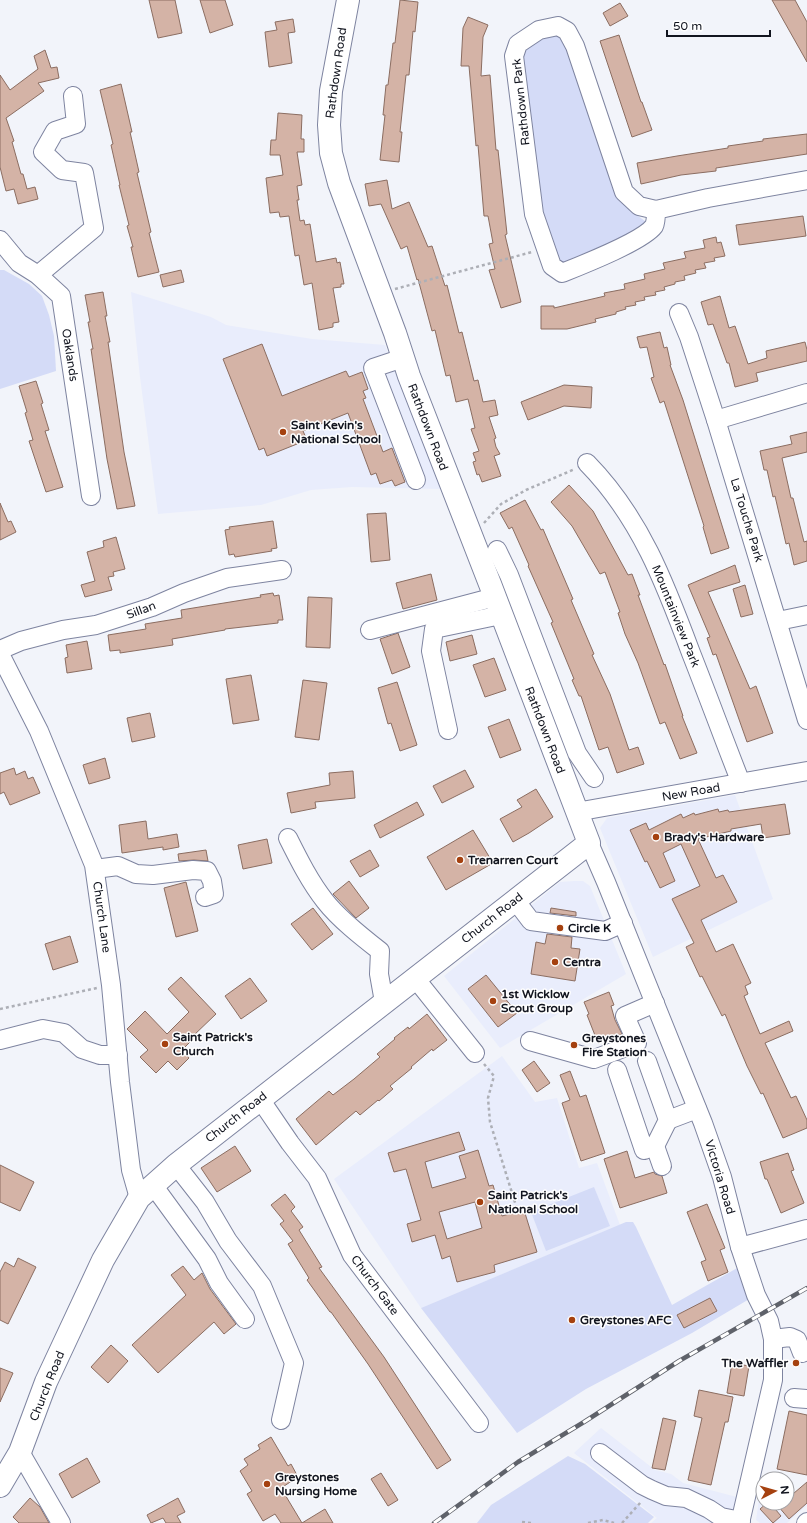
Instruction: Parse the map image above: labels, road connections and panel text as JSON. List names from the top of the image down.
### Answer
{
  "streets": {
    "main road": ["Rathdown Road", "Church Road"],
    "street": [
      "Rathdown Park",
      "Oaklands",
      "La Touche Park",
      "Sillan",
      "Mountainview Park",
      "New Road",
      "Church Lane",
      "Victoria Road",
      "Church Gate"
    ]
  },
  "crossings": [
    ["Rathdown Road", "New Road"],
    ["Rathdown Road", "Church Road"],
    ["Rathdown Road", "Victoria Road"],
    ["Mountainview Park", "New Road"],
    ["Church Lane", "Church Road"],
    ["Church Road", "Victoria Road"],
    ["Church Road", "Church Gate"]
  ],
  "places": [
    "Saint Kevin's National School",
    "Brady's Hardware",
    "Trenarren Court",
    "Circle K",
    "Centra",
    "1st Wicklow Scout Group",
    "Saint Patrick's Church",
    "Greystones Fire Station",
    "Saint Patrick's National School",
    "Greystones AFC",
    "The Waffler",
    "Greystones Nursing Home"
  ],
  "scale_bar": "50 m",
  "north": "right"
}
